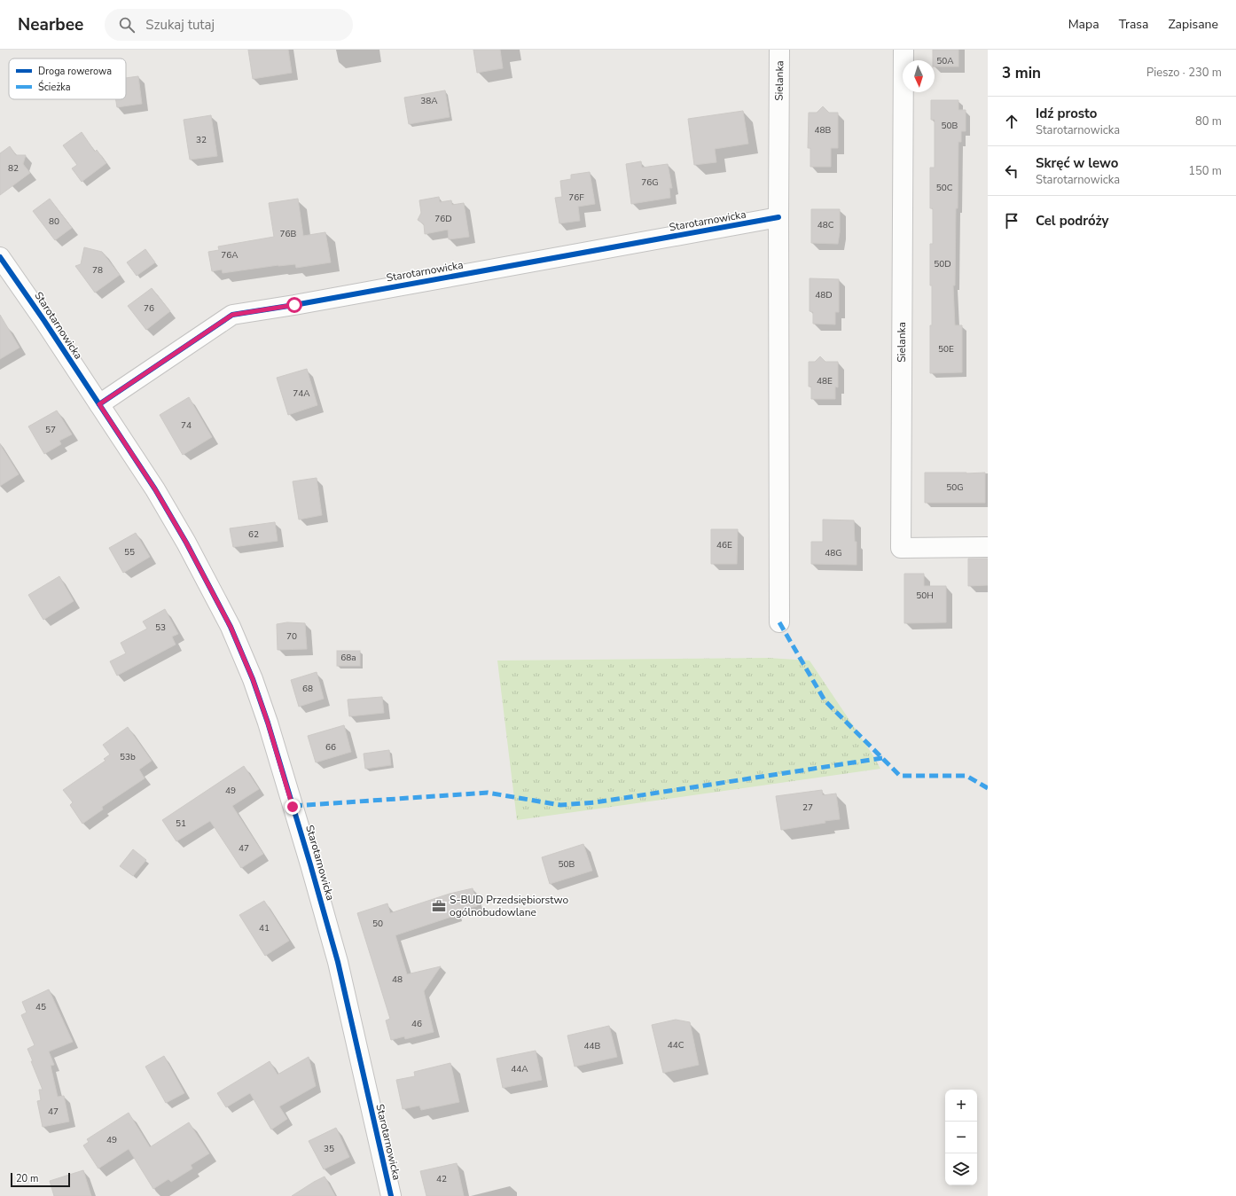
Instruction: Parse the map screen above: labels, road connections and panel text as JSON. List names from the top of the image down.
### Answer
{
  "streets": {
    "street": ["Sielanka", "Starotarnowicka"]
  },
  "crossings": [
    ["Sielanka", "Starotarnowicka"]
  ],
  "places": {
    "office": ["S-BUD Przedsiębiorstwo ogólnobudowlane"]
  },
  "house_numbers": [
    "50A",
    "38A",
    "50B",
    "48B",
    "32",
    "82",
    "76G",
    "50C",
    "76F",
    "76D",
    "80",
    "48C",
    "76B",
    "76A",
    "50D",
    "78",
    "48D",
    "76",
    "50E",
    "48E",
    "74A",
    "74",
    "57",
    "50G",
    "62",
    "46E",
    "55",
    "48G",
    "50H",
    "53",
    "70",
    "68a",
    "68",
    "66",
    "53b",
    "49",
    "27",
    "51",
    "47",
    "50B",
    "50",
    "41",
    "48",
    "45",
    "46",
    "44C",
    "44B",
    "44A",
    "47",
    "49",
    "35",
    "42"
  ],
  "legend": ["Droga rowerowa", "Ścieżka"],
  "scale_bar": "20 m",
  "north": "bottom",
  "page": {
    "header": "Nearbee",
    "search": "Szukaj tutaj",
    "nav": ["Mapa", "Trasa", "Zapisane"],
    "heading": ["3 min", "Pieszo · 230 m"],
    "list": [
      ["Idź prosto", "Starotarnowicka", "80 m"],
      ["Skręć w lewo", "Starotarnowicka", "150 m"],
      "Cel podróży"
    ],
    "map_buttons": ["+", "−"],
    "scale": "20 m"
  }
}
